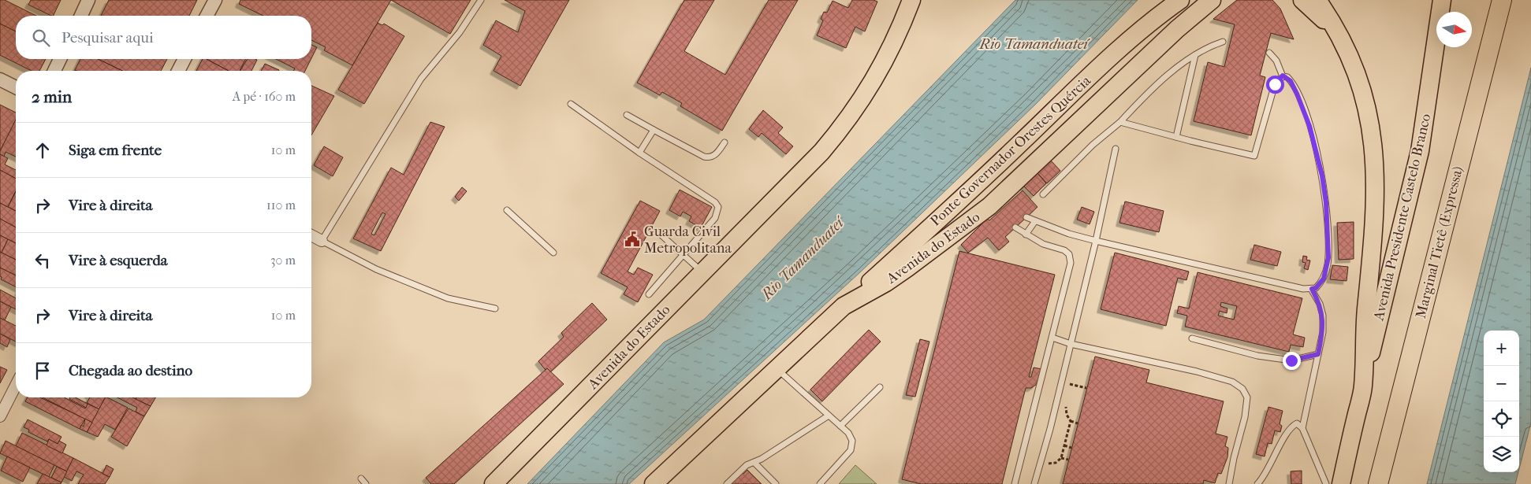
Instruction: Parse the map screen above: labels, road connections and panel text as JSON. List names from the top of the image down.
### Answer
{
  "streets": {
    "highway": [
      "Ponte Governador Orestes Quércia",
      "Avenida Presidente Castelo Branco",
      "Marginal Tietê (Expressa)",
      "Avenida do Estado"
    ]
  },
  "crossings": [
    ["Ponte Governador Orestes Quércia", "Avenida do Estado"]
  ],
  "water": ["Rio Tamanduateí"],
  "places": {
    "public building": ["Guarda Civil Metropolitana"]
  },
  "north": "right",
  "page": {
    "search": "Pesquisar aqui",
    "heading": ["2 min", "A pé · 160 m"],
    "list": [
      ["Siga em frente", "10 m"],
      ["Vire à direita", "110 m"],
      ["Vire à esquerda", "30 m"],
      ["Vire à direita", "10 m"],
      "Chegada ao destino"
    ],
    "map_buttons": ["+", "−"]
  }
}
